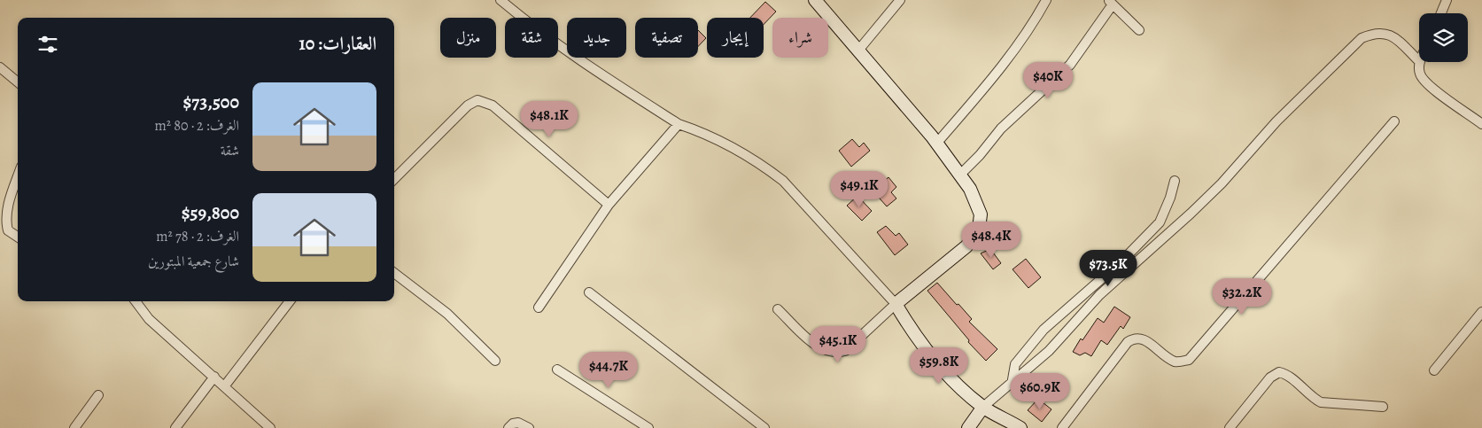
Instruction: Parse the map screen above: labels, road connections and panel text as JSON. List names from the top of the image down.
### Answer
{
  "page": {
    "chip": [
      "شراء",
      "إيجار",
      "تصفية",
      "جديد",
      "شقة",
      "منزل"
    ],
    "heading": "العقارات: 10",
    "price": [
      "$40K",
      "$48.1K",
      "$49.1K",
      "$48.4K",
      "$73.5K",
      "$32.2K",
      "$45.1K",
      "$59.8K",
      "$44.7K",
      "$60.9K"
    ],
    "list": [
      {
        "name": "$73,500",
        "note": "الغرف: 2 · 80 m² · شقة"
      },
      {
        "name": "$59,800",
        "note": "الغرف: 2 · 78 m² · شارع جمعية المبتورين"
      }
    ]
  }
}
